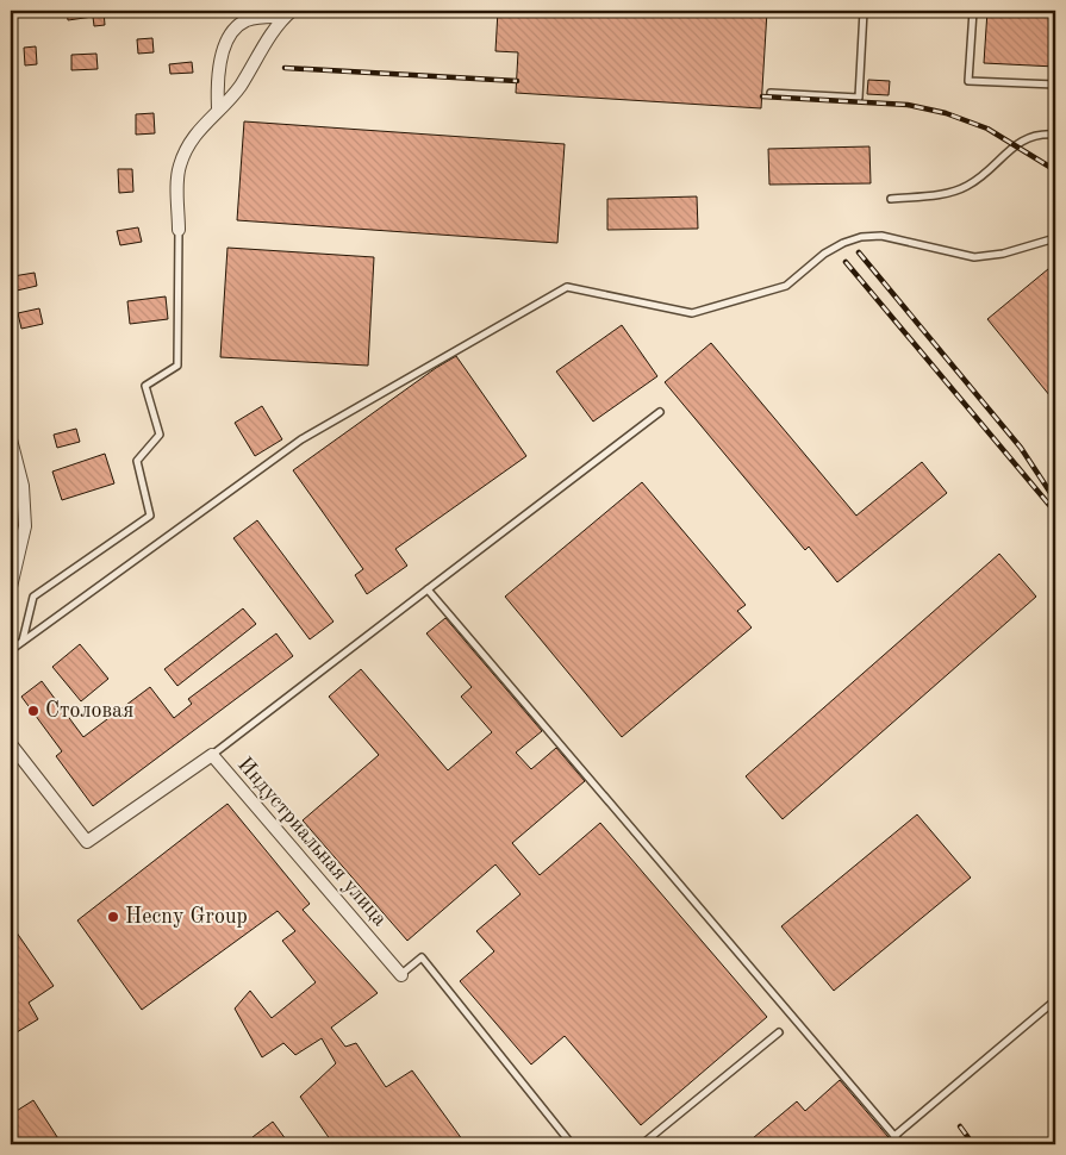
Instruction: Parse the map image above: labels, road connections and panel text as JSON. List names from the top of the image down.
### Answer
{
  "streets": {
    "street": ["Индустриальная улица"]
  },
  "places": ["Столовая", "Hecny Group"]
}
